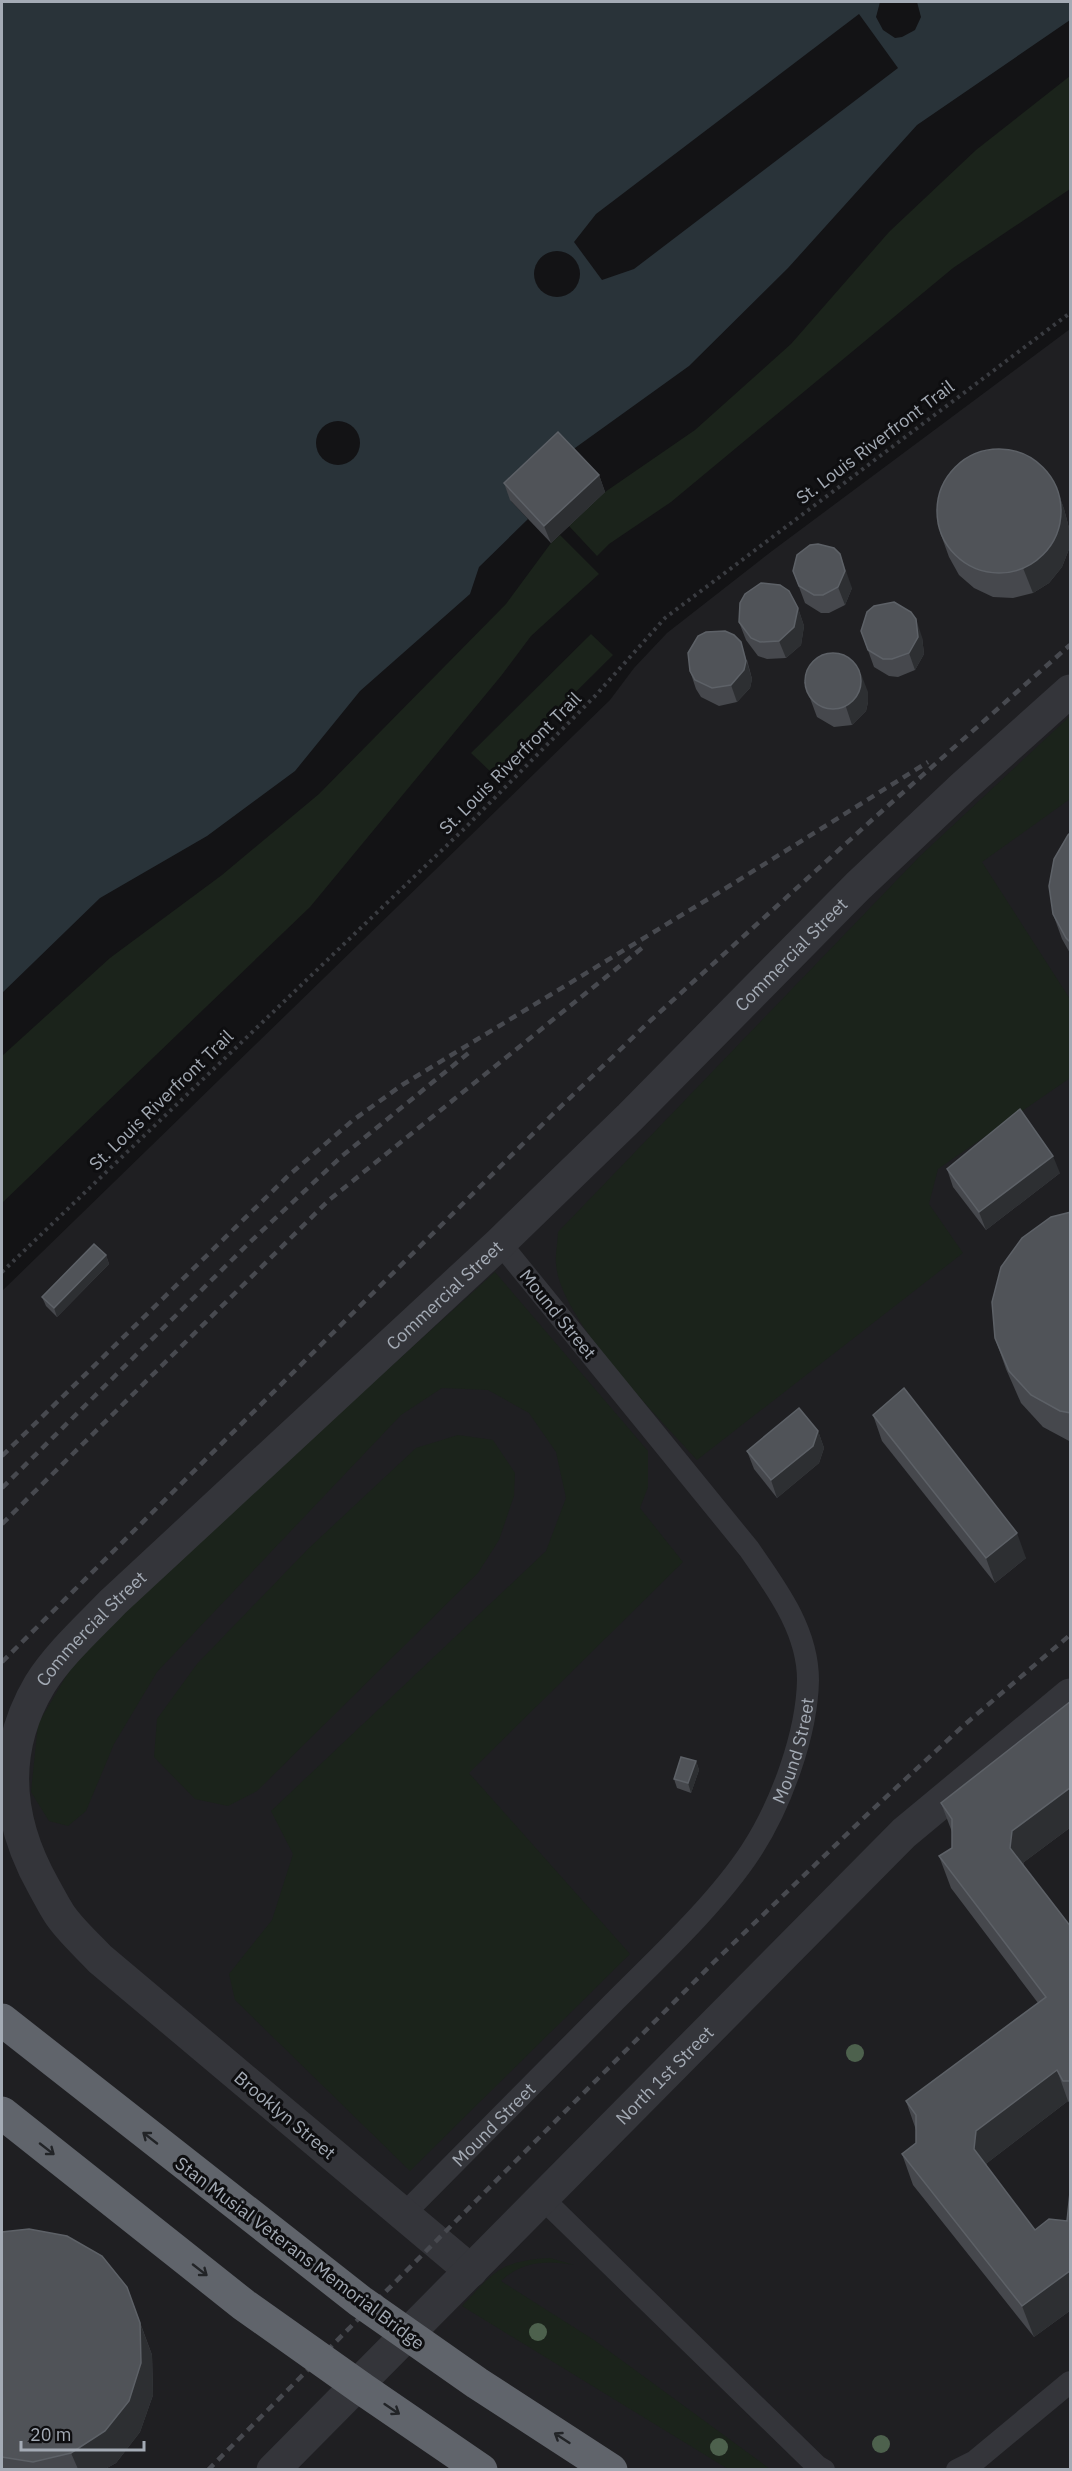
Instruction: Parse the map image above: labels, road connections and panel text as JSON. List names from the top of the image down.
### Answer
{
  "streets": {
    "highway": ["Stan Musial Veterans Memorial Bridge"],
    "street": ["Commercial Street", "North 1st Street", "Brooklyn Street"],
    "lane": ["Mound Street"],
    "path": ["St. Louis Riverfront Trail"]
  },
  "crossings": [
    ["Commercial Street", "Mound Street"],
    ["Commercial Street", "Brooklyn Street"],
    ["Mound Street", "Brooklyn Street"],
    ["North 1st Street", "Brooklyn Street"]
  ],
  "scale_bar": "20 m"
}
